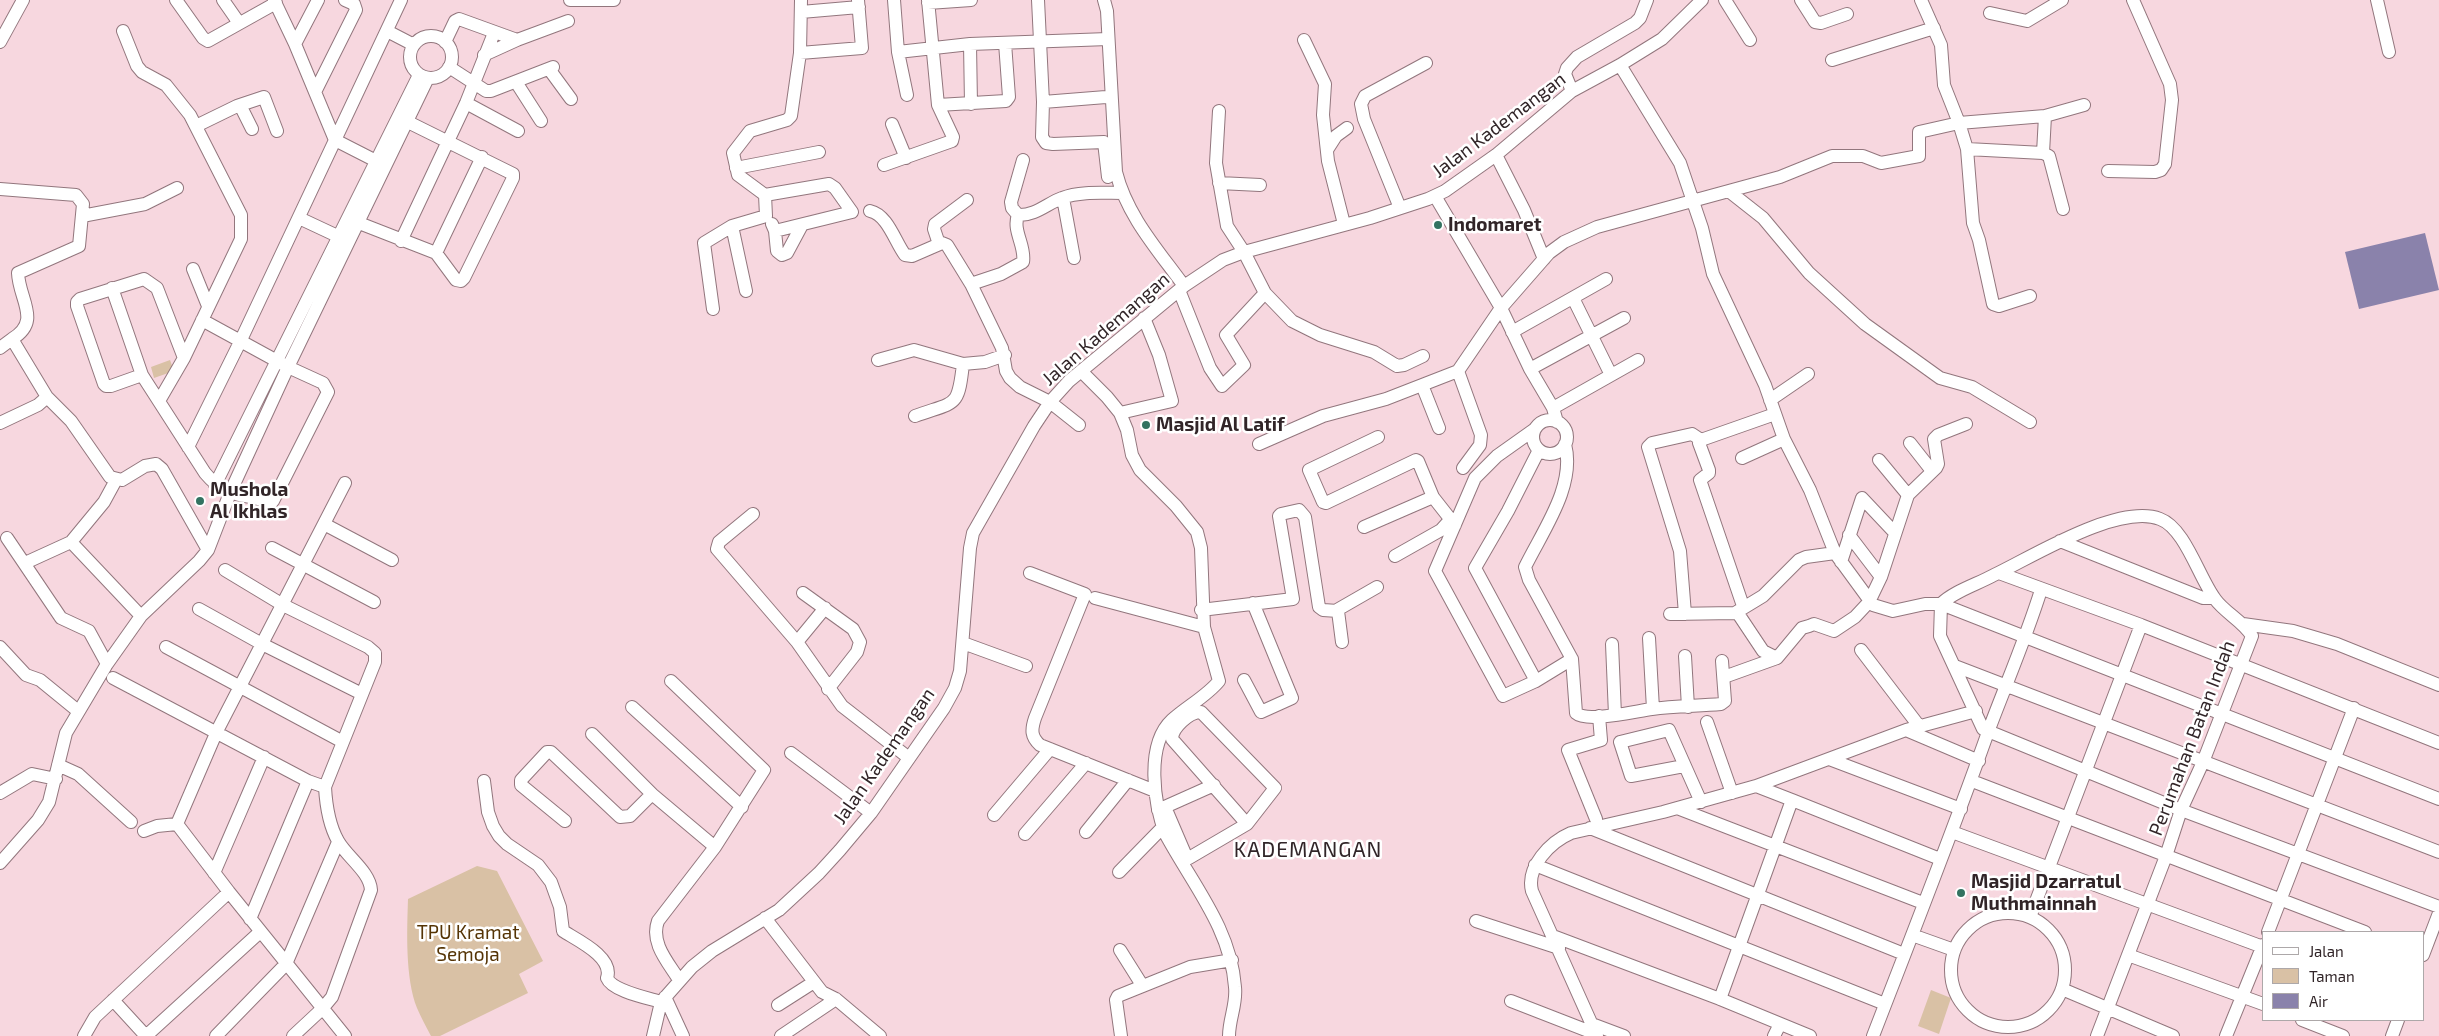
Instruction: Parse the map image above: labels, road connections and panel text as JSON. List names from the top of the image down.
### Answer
{
  "streets": {
    "street": ["Jalan Kademangan", "Perumahan Batan Indah"]
  },
  "districts": ["KADEMANGAN"],
  "parks": ["TPU Kramat Semoja"],
  "places": [
    "Indomaret",
    "Masjid Al Latif",
    "Mushola Al Ikhlas",
    "Masjid Dzarratul Muthmainnah"
  ],
  "legend": ["Jalan", "Taman", "Air"]
}
